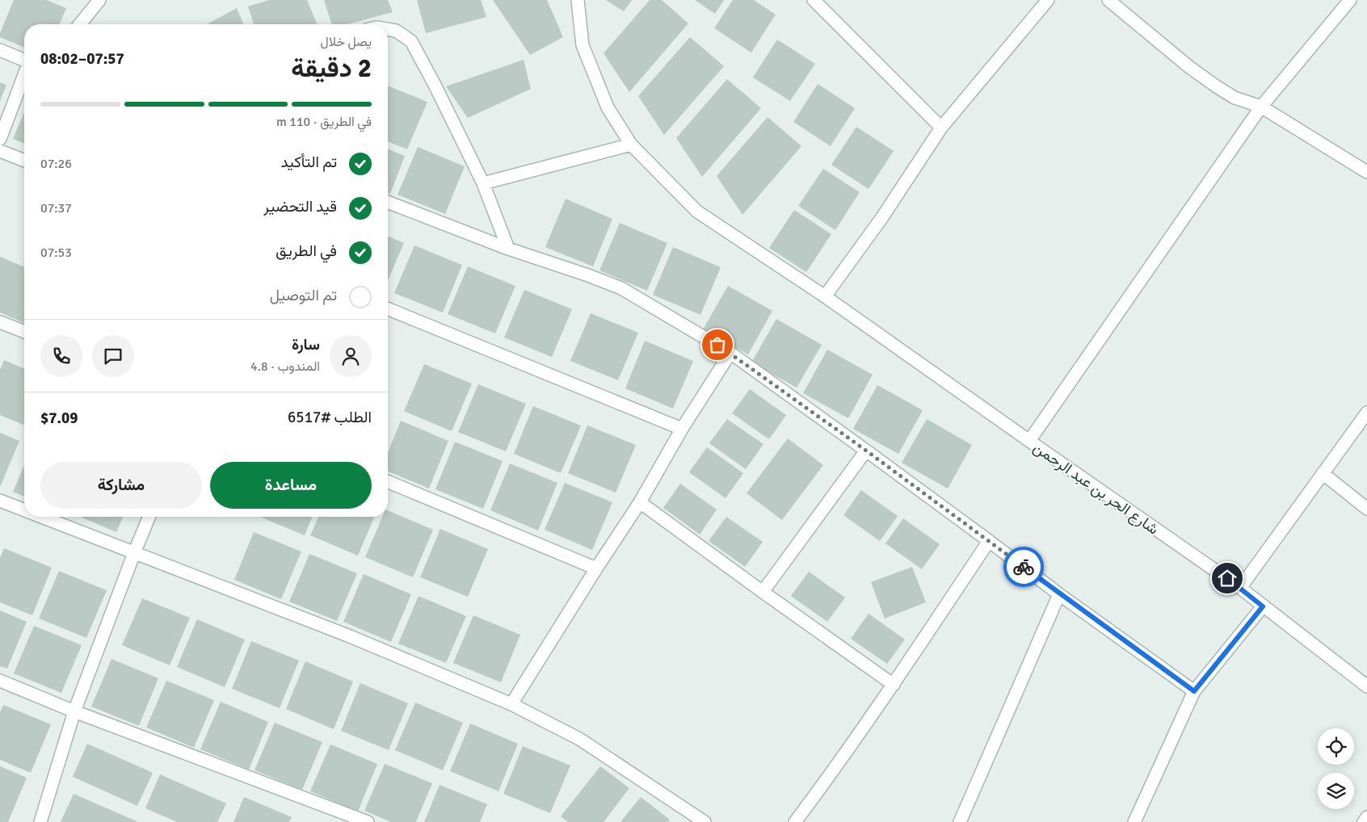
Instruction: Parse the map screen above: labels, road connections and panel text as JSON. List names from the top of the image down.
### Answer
{
  "streets": {
    "street": ["شارع الحر بن عبد الرحمن"]
  },
  "page": {
    "heading": ["2 دقيقة", "يصل خلال", "07:57–08:02"],
    "panel": [
      "سارة",
      "المندوب · 4.8",
      "الطلب #6517",
      "$7.09"
    ],
    "bar": "في الطريق · 110 m",
    "list": [
      ["تم التأكيد", "07:26"],
      ["قيد التحضير", "07:37"],
      ["في الطريق", "07:53"],
      "تم التوصيل"
    ],
    "buttons": ["مساعدة", "مشاركة"]
  }
}
